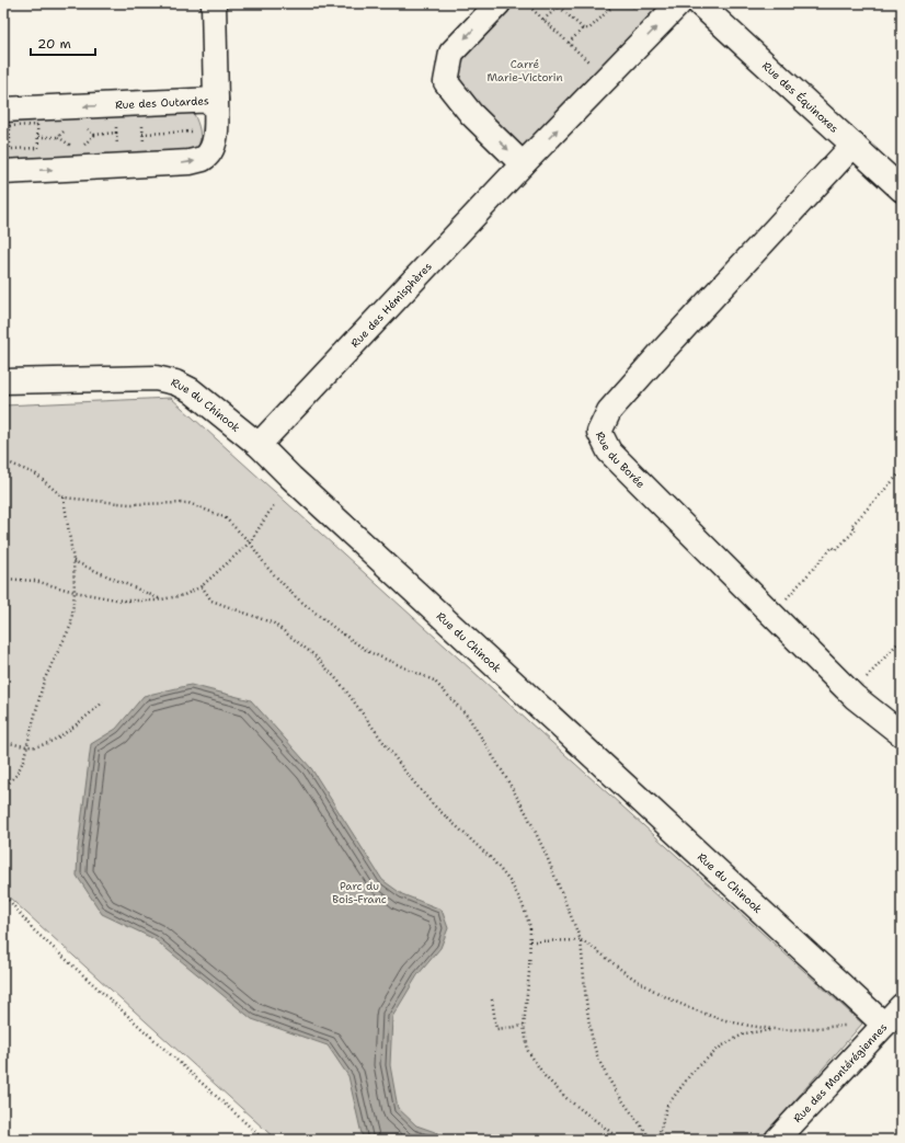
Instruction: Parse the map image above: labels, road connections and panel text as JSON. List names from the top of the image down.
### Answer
{
  "streets": {
    "street": [
      "Rue des Équinoxes",
      "Rue des Outardes",
      "Rue des Hémisphères",
      "Rue du Chinook",
      "Rue du Borée",
      "Rue des Montérégiennes"
    ]
  },
  "crossings": [
    ["Rue des Équinoxes", "Rue du Borée"],
    ["Rue des Hémisphères", "Rue du Chinook"],
    ["Rue du Chinook", "Rue des Montérégiennes"]
  ],
  "one_way": ["Rue des Hémisphères"],
  "parks": ["Carré Marie-Victorin", "Parc du Bois-Franc"],
  "scale_bar": "20 m"
}
